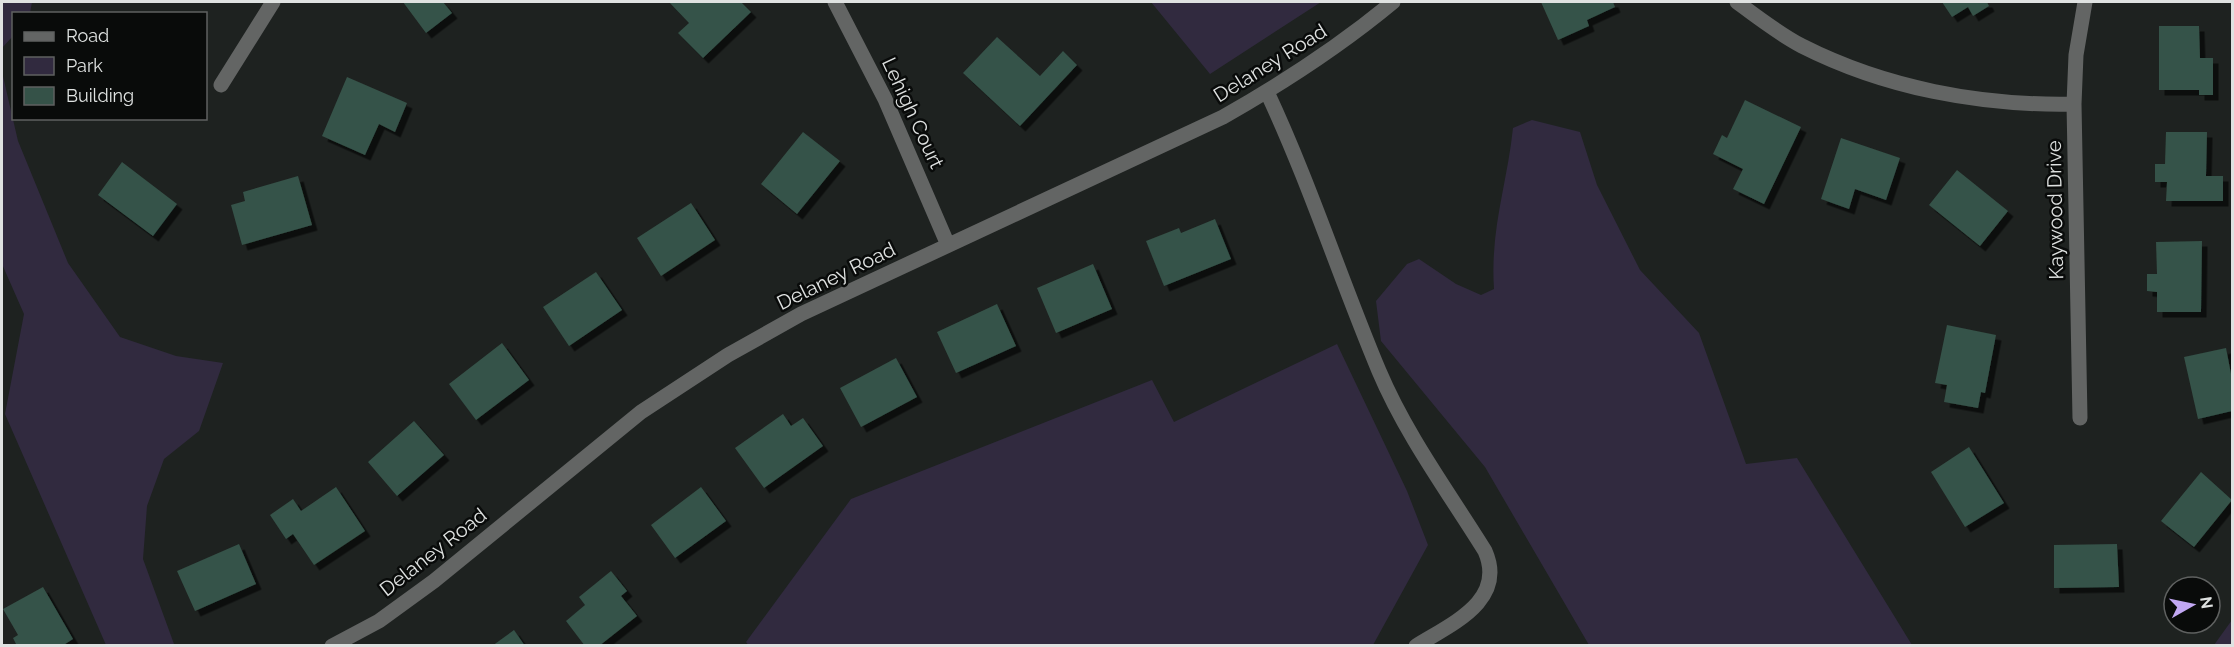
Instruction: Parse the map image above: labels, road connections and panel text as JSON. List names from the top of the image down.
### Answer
{
  "streets": {
    "street": ["Delaney Road", "Lehigh Court", "Kaywood Drive"]
  },
  "crossings": [
    ["Delaney Road", "Lehigh Court"]
  ],
  "legend": ["Road", "Park", "Building"],
  "north": "right"
}
